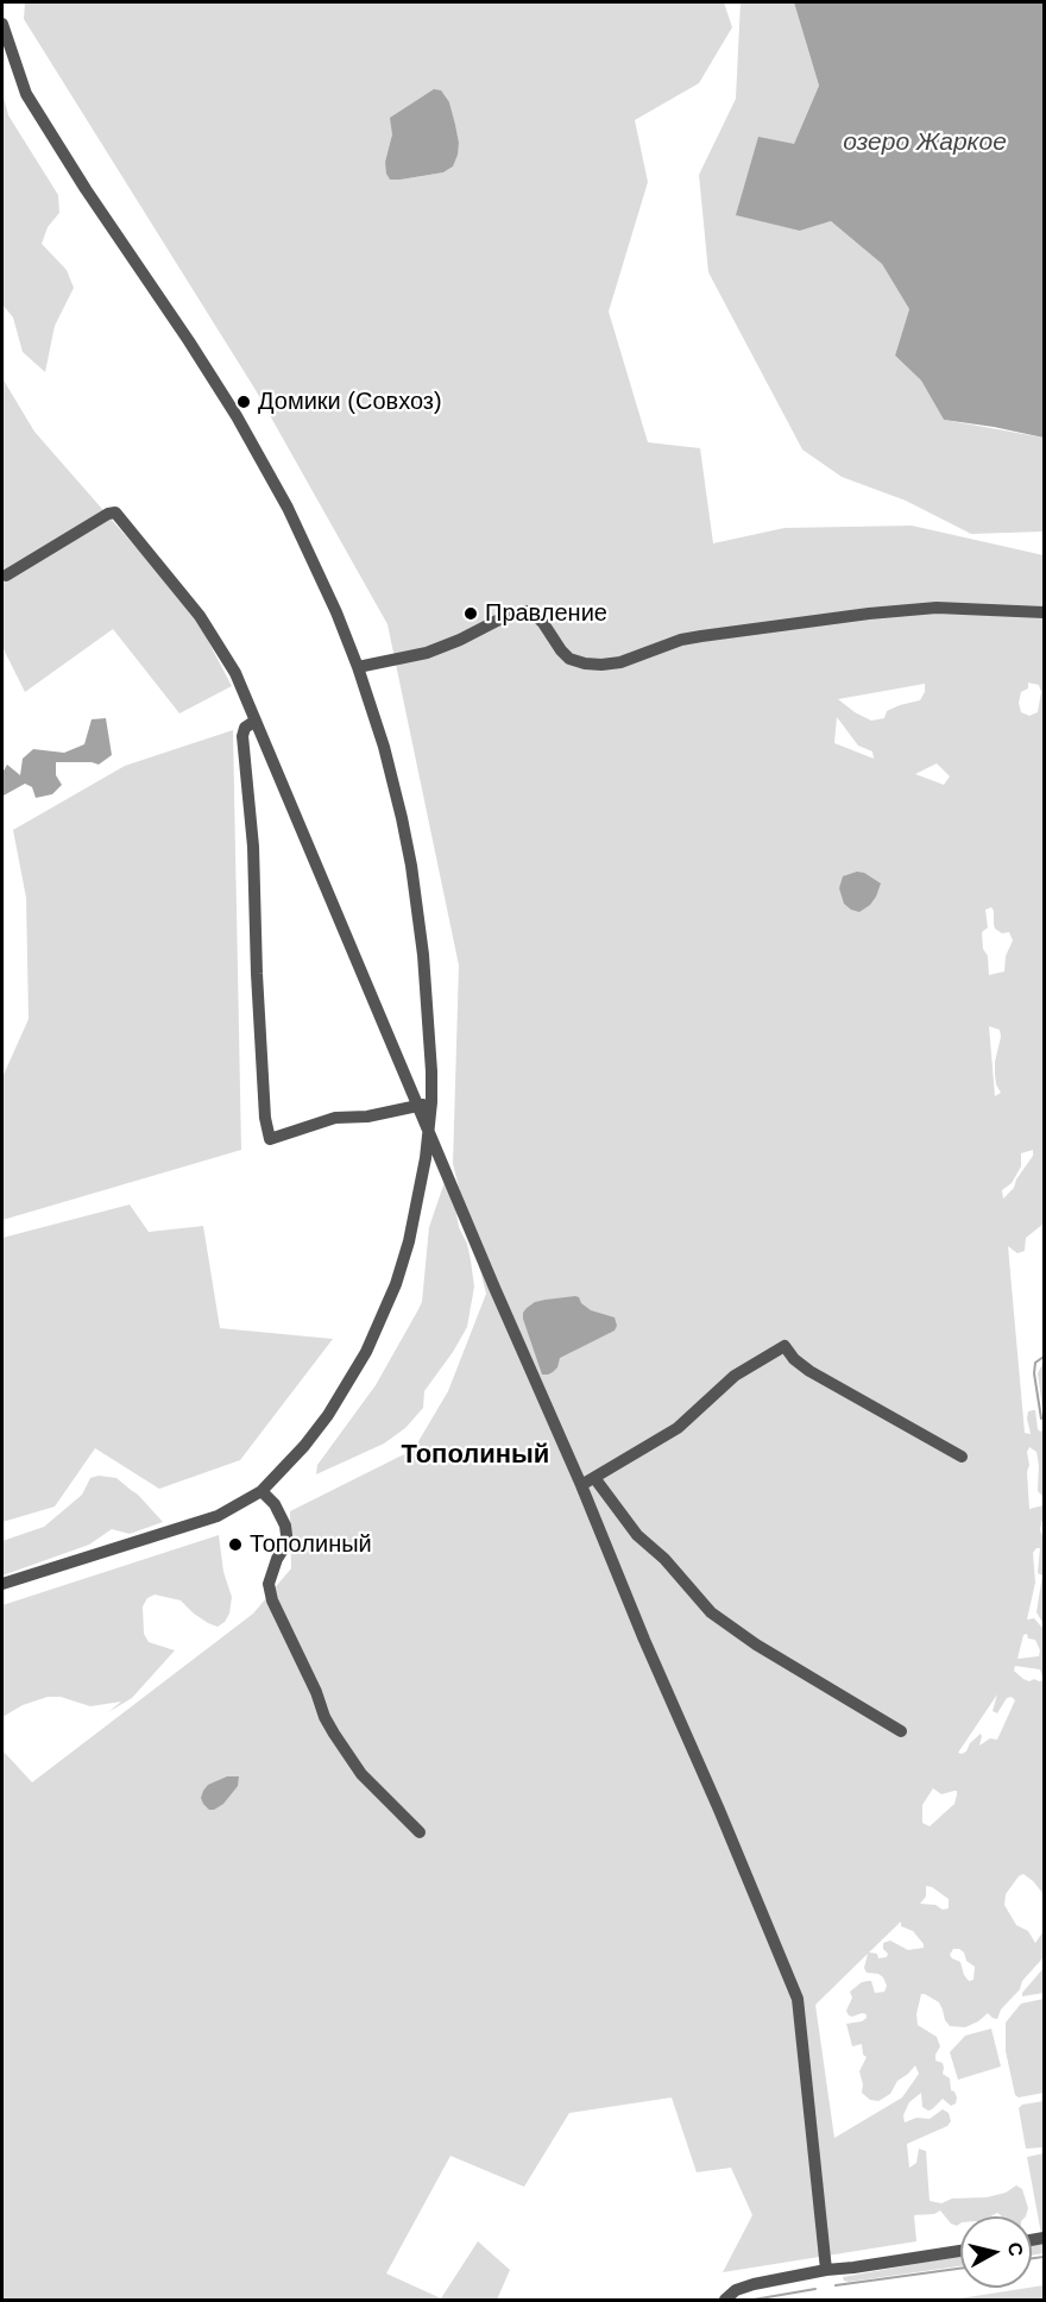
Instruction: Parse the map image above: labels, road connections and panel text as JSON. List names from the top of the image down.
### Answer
{
  "districts": ["Тополиный"],
  "water": ["озеро Жаркое"],
  "places": ["Домики (Совхоз)", "Правление", "Тополиный"],
  "north": "right"
}
